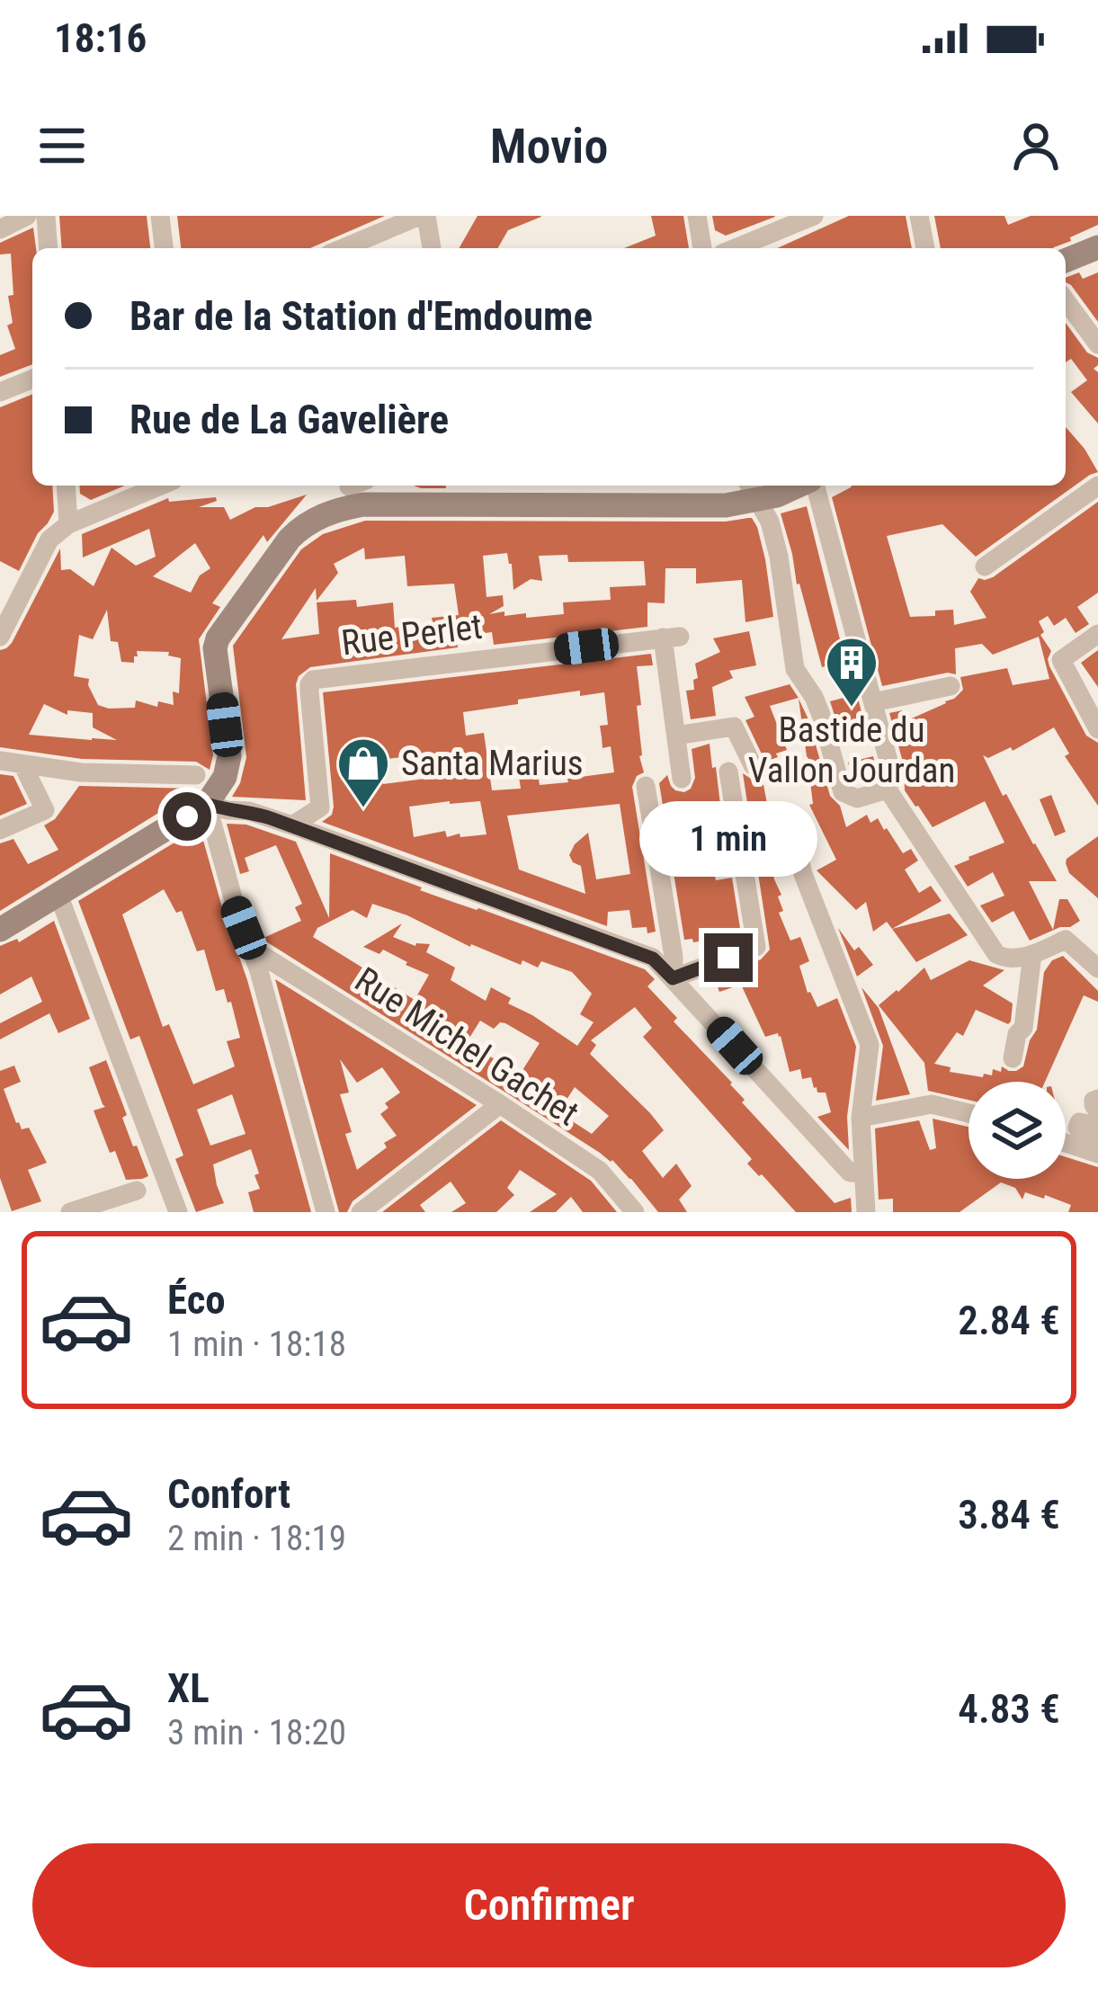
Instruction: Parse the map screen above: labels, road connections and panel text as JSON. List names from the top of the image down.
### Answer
{
  "streets": {
    "street": ["Rue Perlet", "Rue Michel Gachet"]
  },
  "places": {
    "building": ["Bastide du Vallon Jourdan"],
    "shop": ["Santa Marius"]
  },
  "page": {
    "status": "18:16",
    "header": "Movio",
    "banner": ["Bar de la Station d'Emdoume", "Rue de La Gavelière"],
    "bubble": "1 min",
    "list": [
      {
        "name": "Éco",
        "note": "1 min · 18:18",
        "value": "2.84 €"
      },
      {
        "name": "Confort",
        "note": "2 min · 18:19",
        "value": "3.84 €"
      },
      {
        "name": "XL",
        "note": "3 min · 18:20",
        "value": "4.83 €"
      }
    ],
    "buttons": "Confirmer"
  }
}
